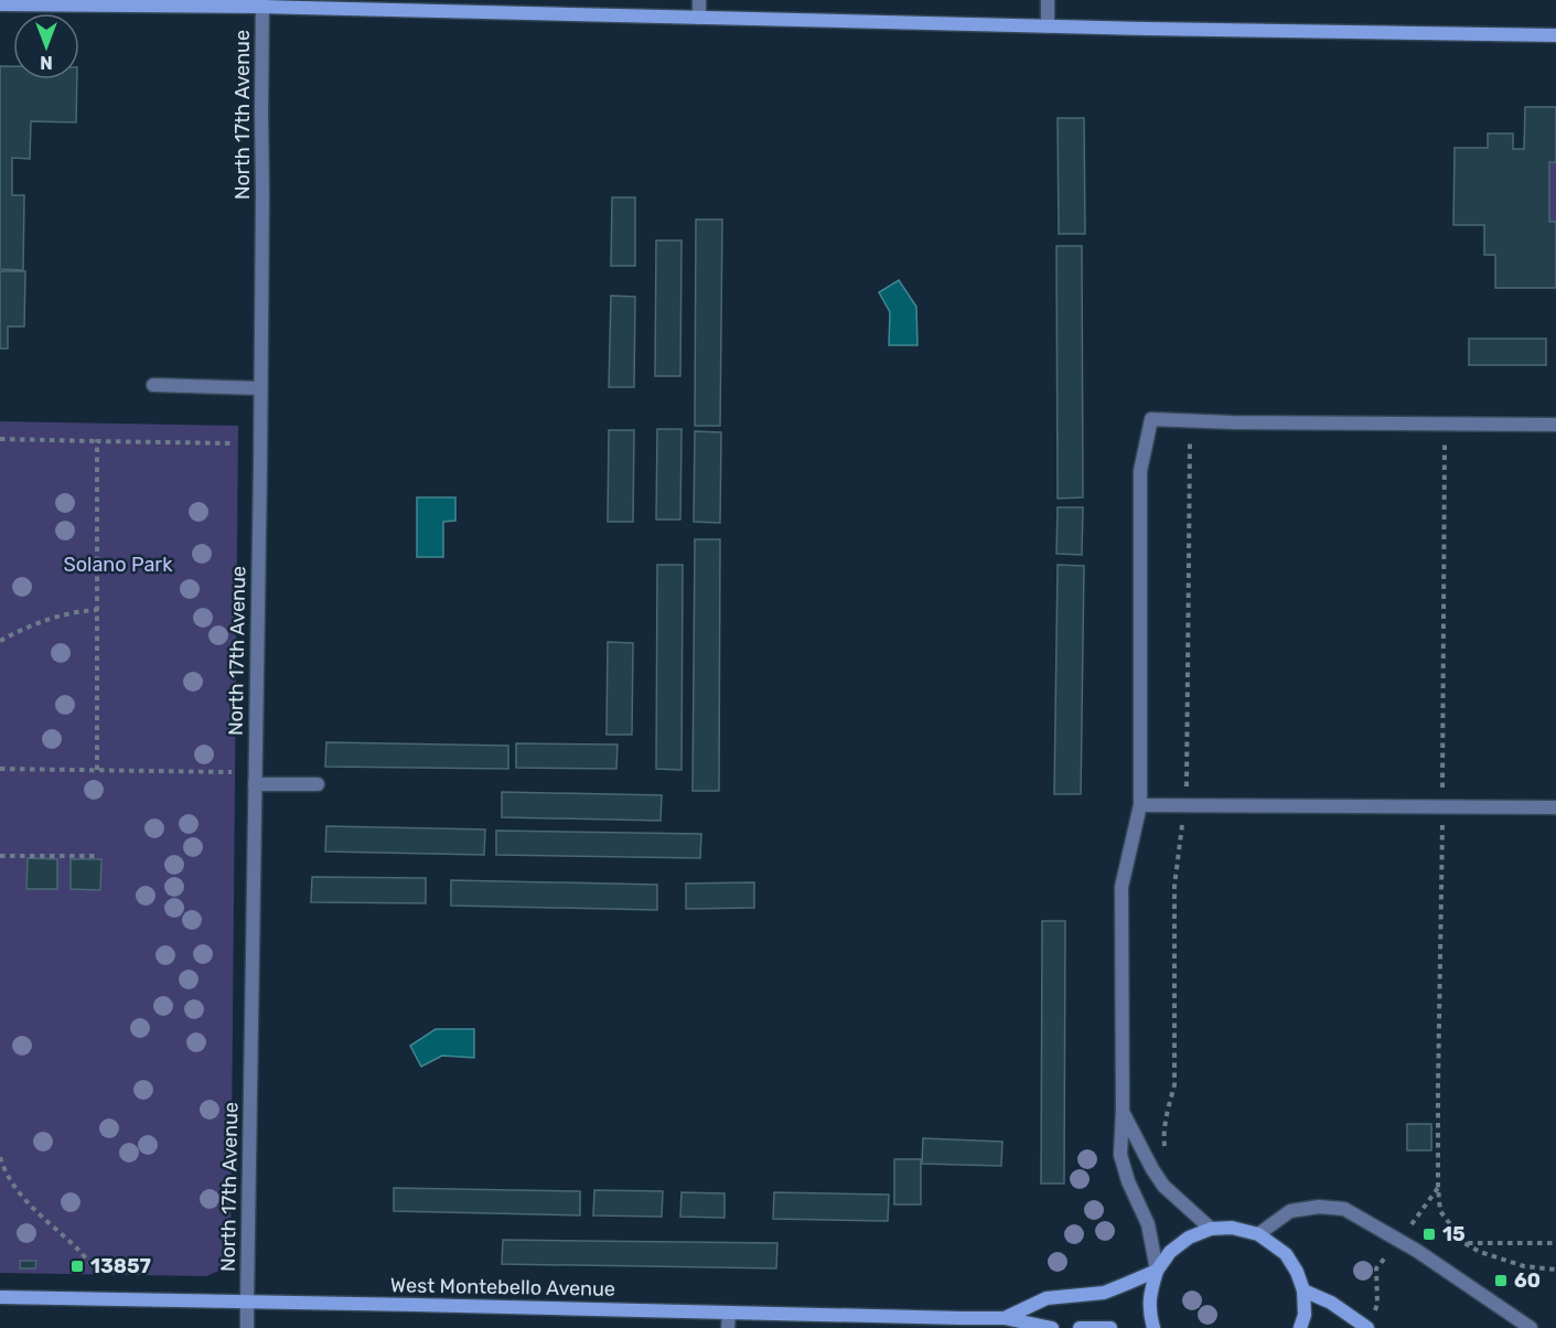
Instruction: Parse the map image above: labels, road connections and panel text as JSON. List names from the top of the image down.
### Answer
{
  "streets": {
    "street": ["North 17th Avenue", "West Montebello Avenue"]
  },
  "crossings": [
    ["North 17th Avenue", "West Montebello Avenue"]
  ],
  "parks": ["Solano Park"],
  "places": {
    "transit": ["15", "13857", "60"]
  },
  "north": "bottom"
}
